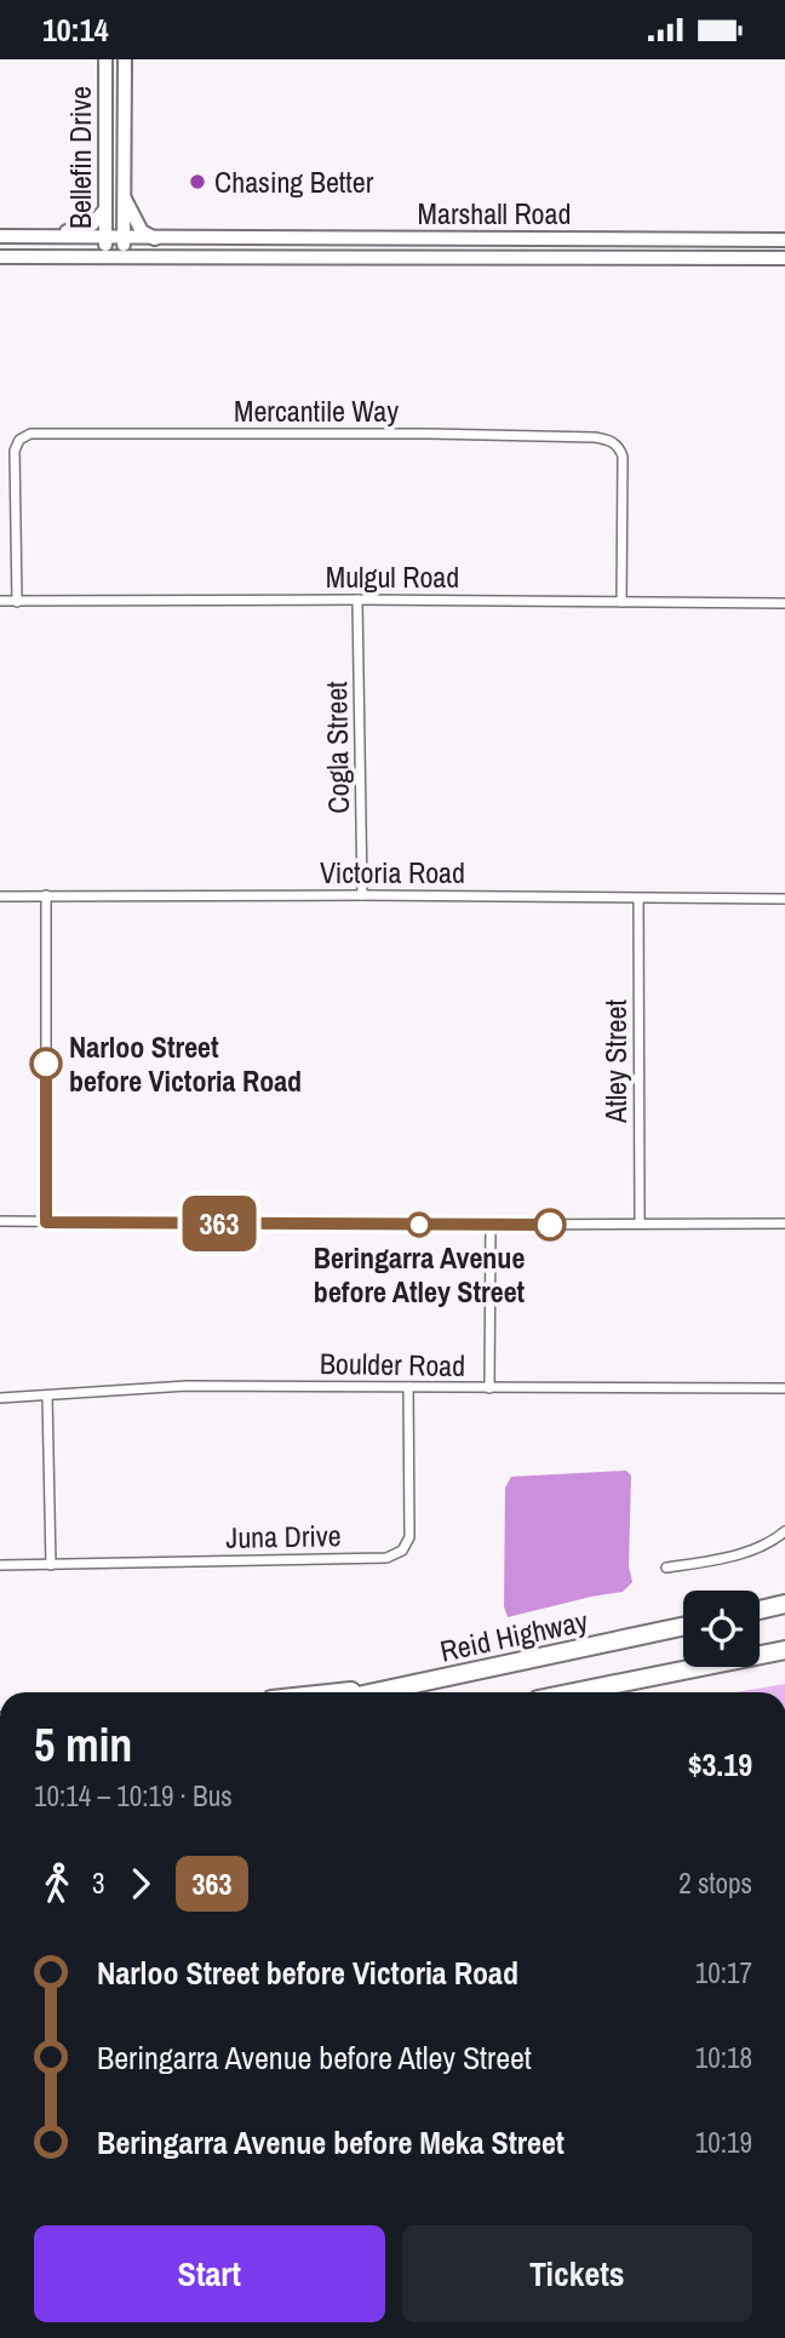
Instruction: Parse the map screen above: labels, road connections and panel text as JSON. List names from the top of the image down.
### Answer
{
  "streets": {
    "highway": ["Reid Highway"],
    "main road": ["Bellefin Drive", "Marshall Road"],
    "street": [
      "Mercantile Way",
      "Mulgul Road",
      "Cogla Street",
      "Victoria Road",
      "Atley Street",
      "Boulder Road",
      "Juna Drive"
    ]
  },
  "crossings": [
    ["Bellefin Drive", "Marshall Road"],
    ["Mercantile Way", "Mulgul Road"],
    ["Mulgul Road", "Cogla Street"],
    ["Cogla Street", "Victoria Road"],
    ["Victoria Road", "Atley Street"],
    ["Boulder Road", "Juna Drive"]
  ],
  "places": ["Chasing Better", "Narloo Street before Victoria Road", "Beringarra Avenue before Atley Street"],
  "lines": ["bus line 363"],
  "page": {
    "status": "10:14",
    "on_map": "363",
    "heading": ["5 min", "10:14 – 10:19 · Bus", "$3.19"],
    "legs": ["3", "363", "2 stops"],
    "list": [
      {
        "name": "Narloo Street before Victoria Road",
        "value": "10:17"
      },
      {
        "name": "Beringarra Avenue before Atley Street",
        "value": "10:18"
      },
      {
        "name": "Beringarra Avenue before Meka Street",
        "value": "10:19"
      }
    ],
    "buttons": ["Start", "Tickets"]
  }
}
